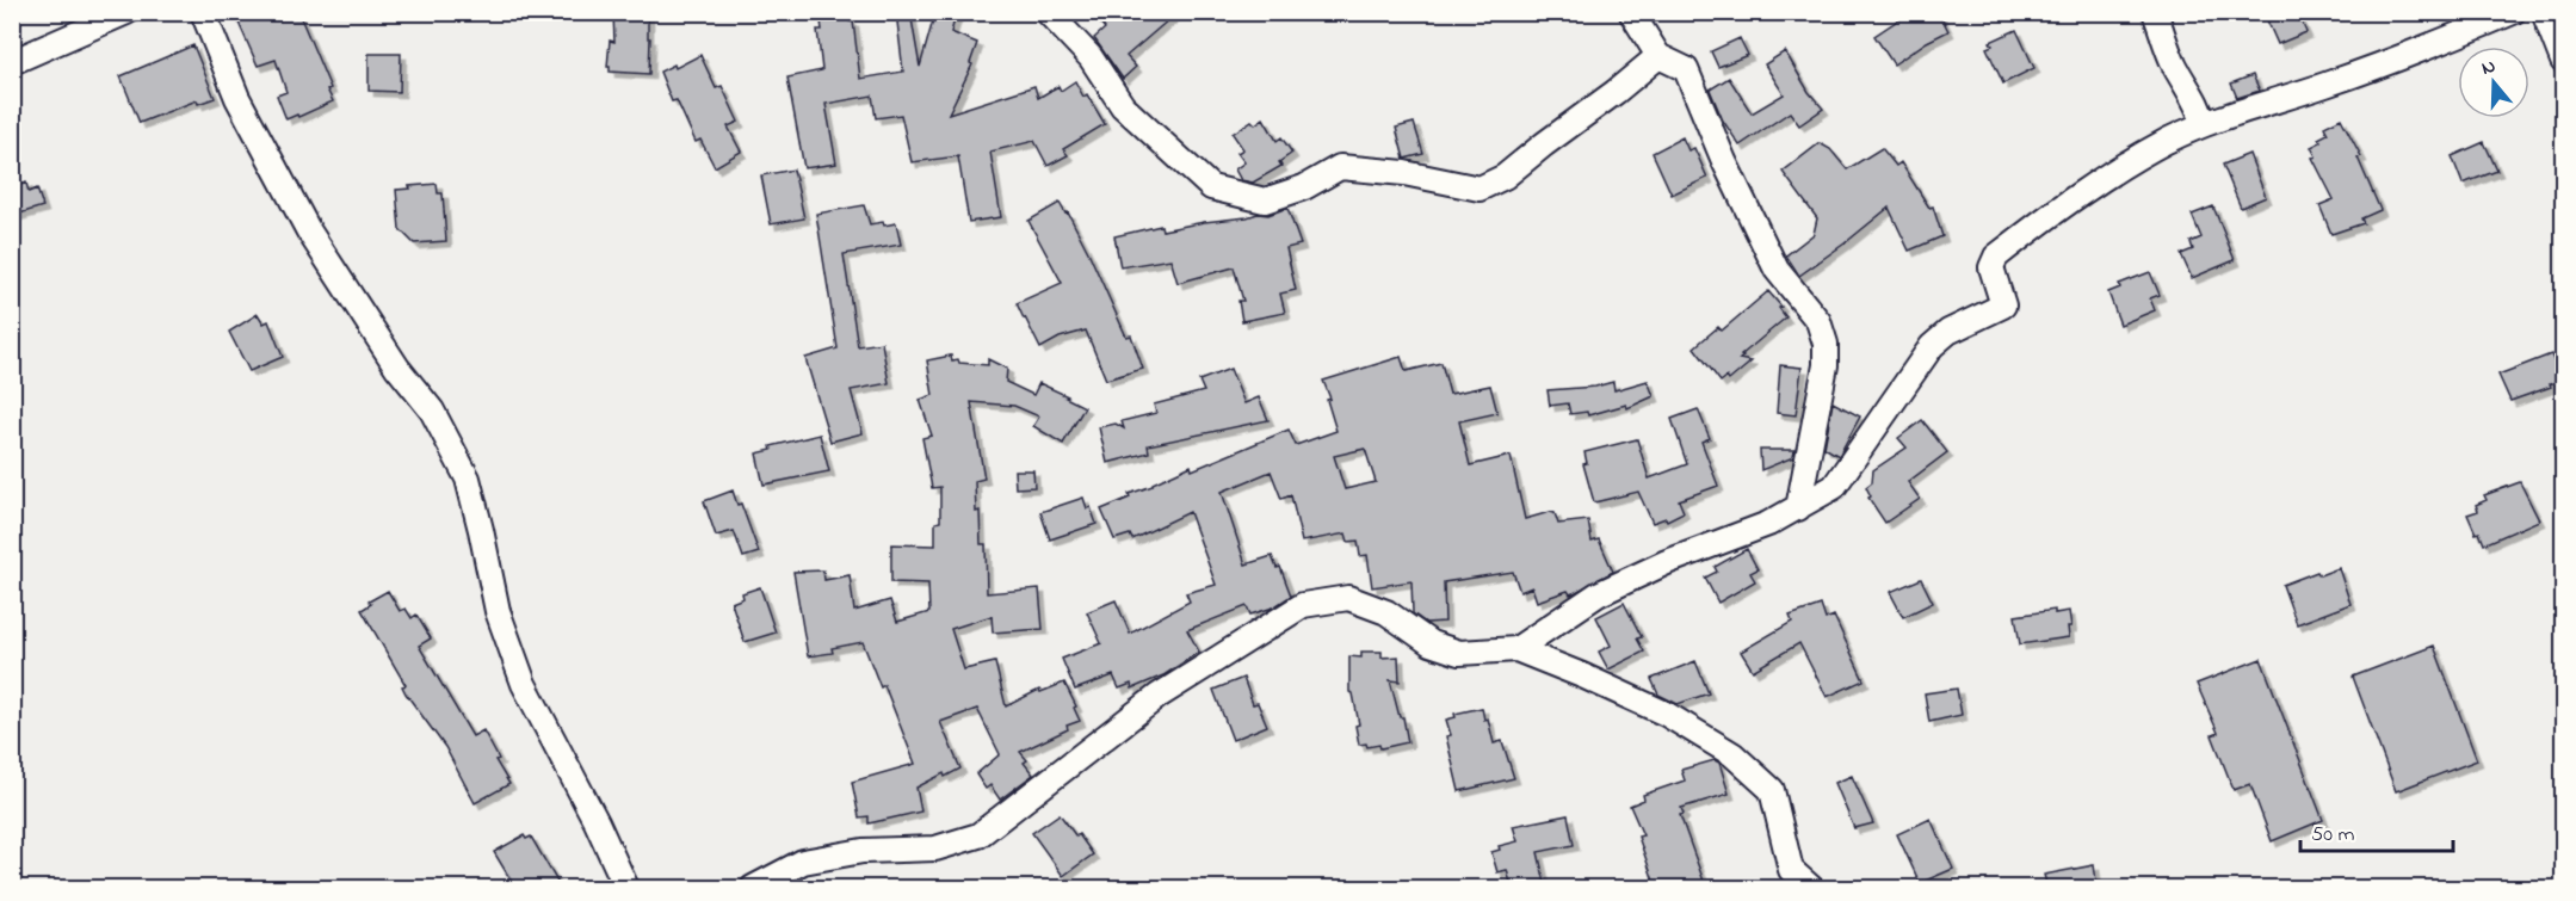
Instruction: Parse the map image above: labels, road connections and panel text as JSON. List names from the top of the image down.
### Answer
{
  "scale_bar": "50 m",
  "north": "top"
}
